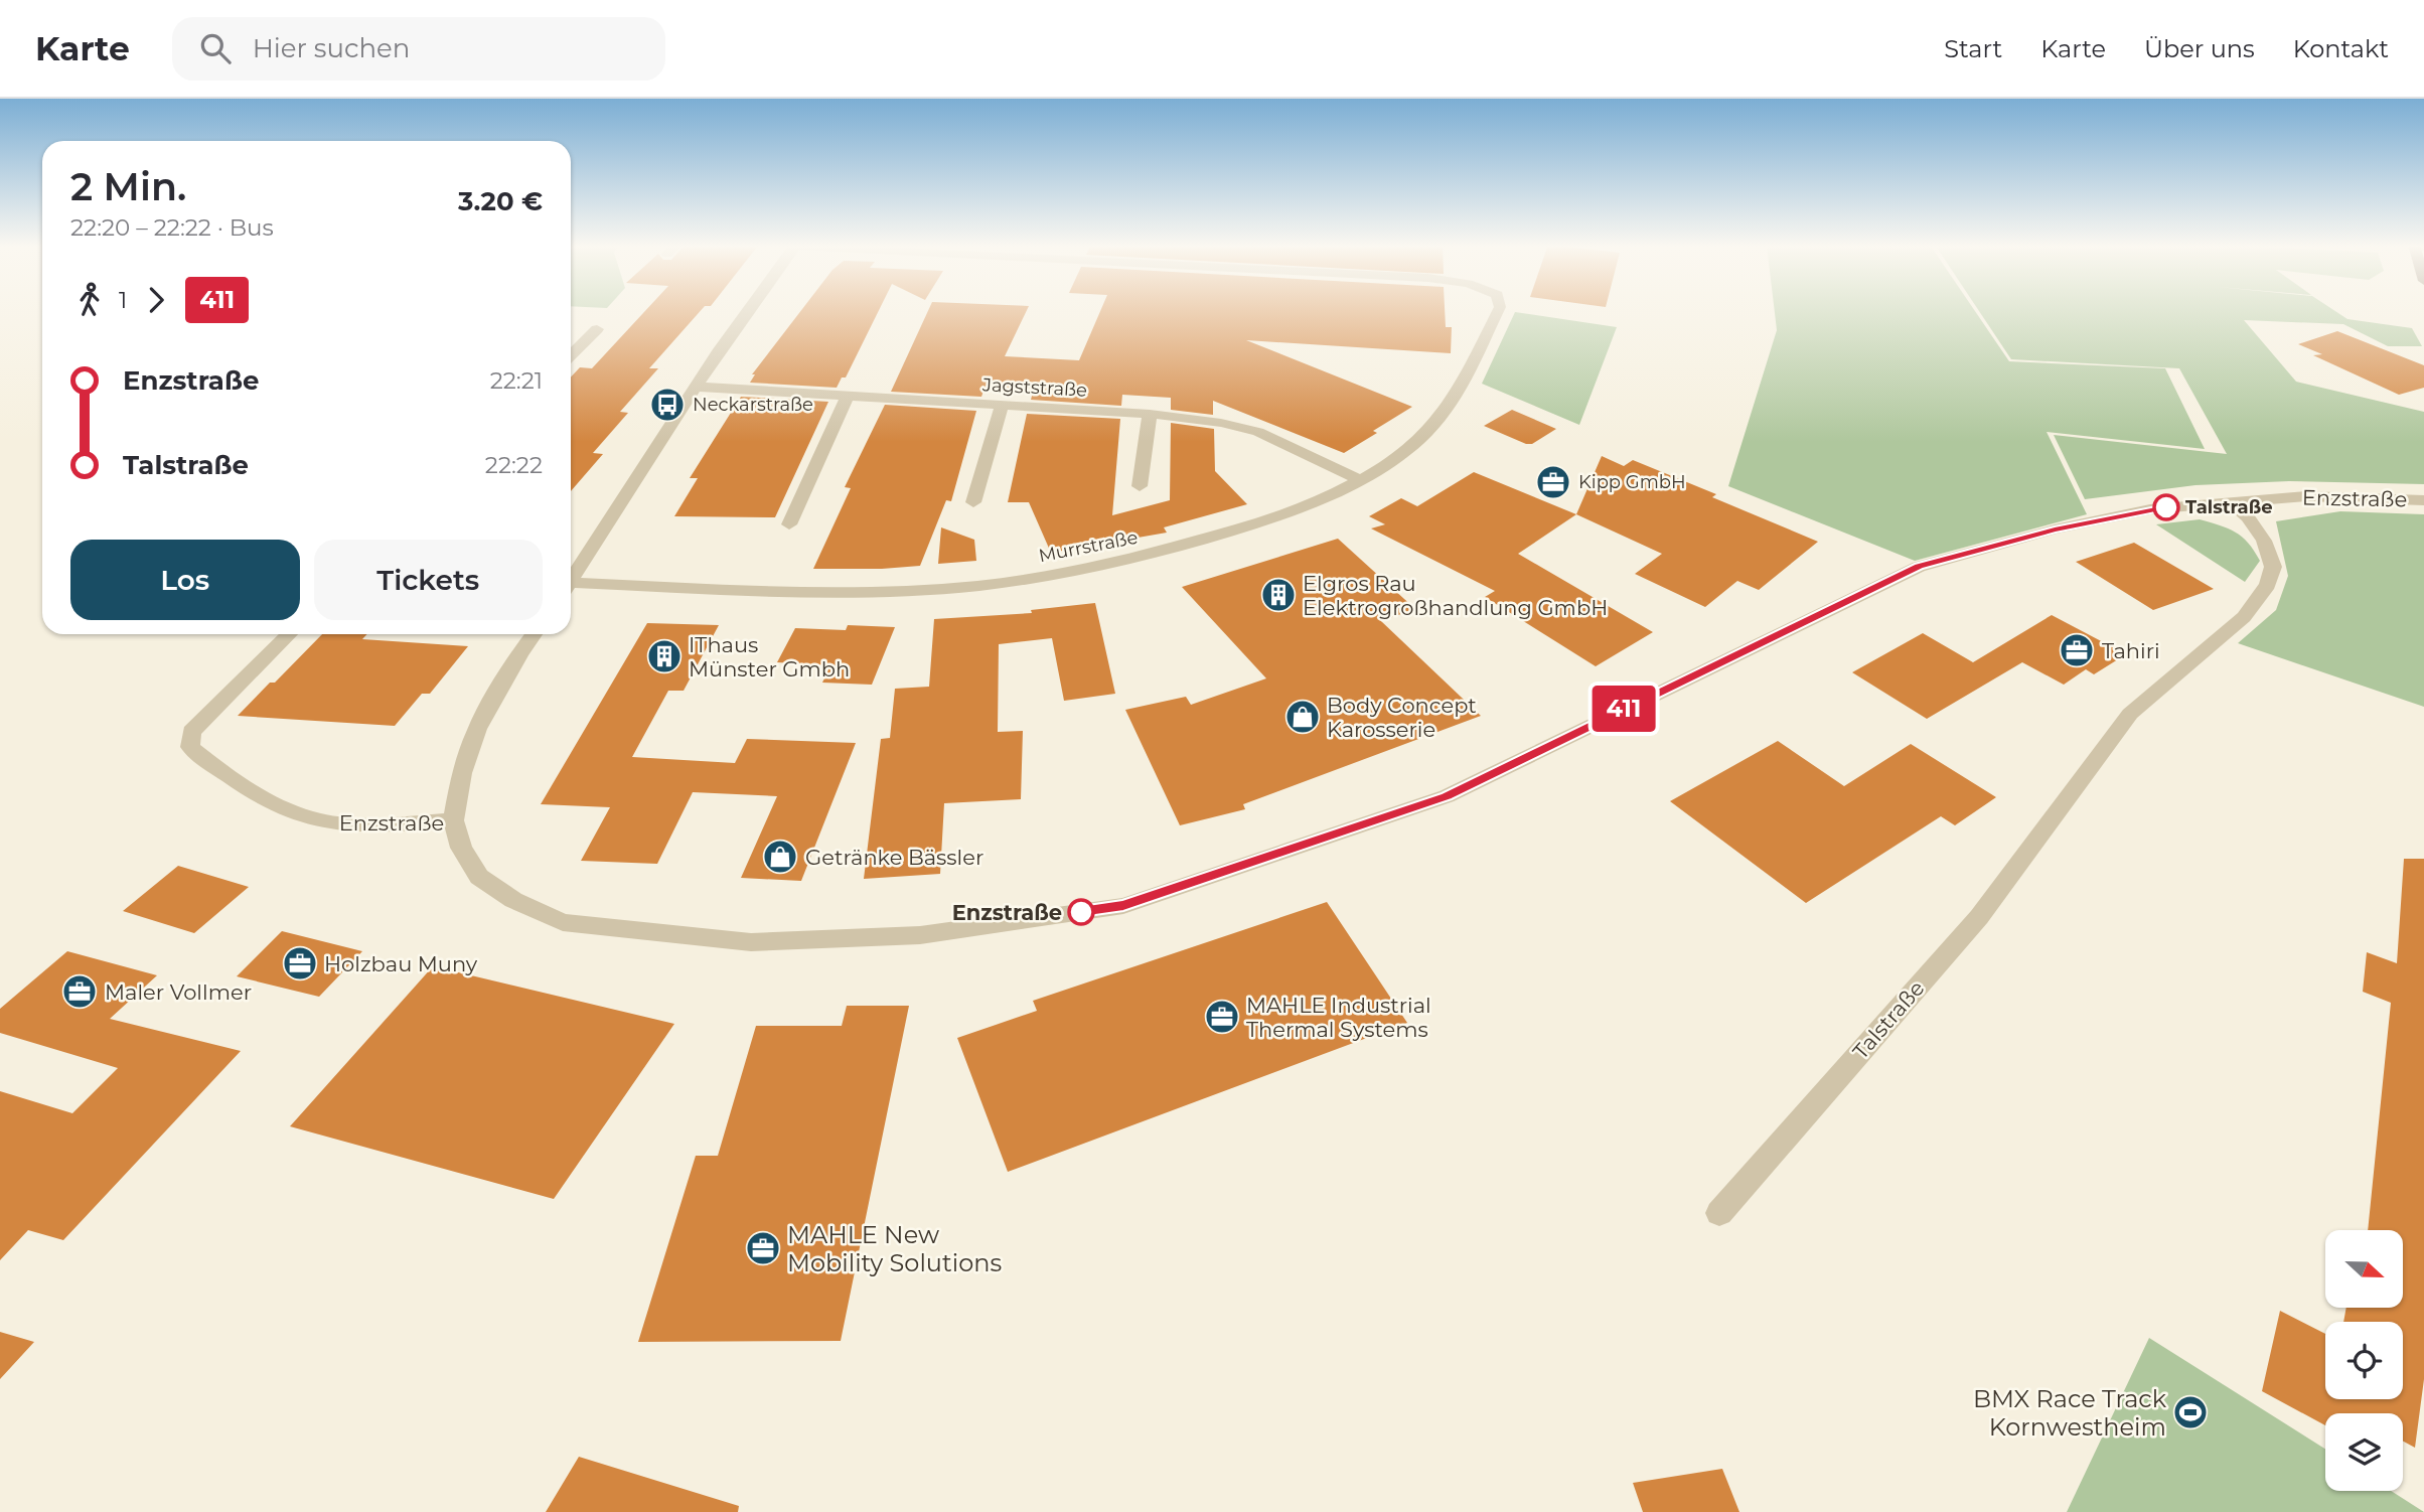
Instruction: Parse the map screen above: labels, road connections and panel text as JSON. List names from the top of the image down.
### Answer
{
  "streets": {
    "street": [
      "Jagststraße",
      "Enzstraße",
      "Murrstraße",
      "Talstraße"
    ]
  },
  "crossings": [
    ["Jagststraße", "Murrstraße"],
    ["Enzstraße", "Talstraße"]
  ],
  "places": {
    "bus stop": ["Neckarstraße"],
    "office": [
      "Kipp GmbH",
      "Tahiri",
      "Holzbau Muny",
      "Maler Vollmer",
      "MAHLE Industrial Thermal Systems",
      "MAHLE New Mobility Solutions"
    ],
    "other": ["Talstraße", "Enzstraße"],
    "building": ["Elgros Rau Elektrogroßhandlung GmbH", "IThaus Münster Gmbh"],
    "shop": ["Body Concept Karosserie", "Getränke Bässler"],
    "sports": ["BMX Race Track Kornwestheim"]
  },
  "lines": ["bus line 411"],
  "north": "right",
  "page": {
    "header": "Karte",
    "search": "Hier suchen",
    "nav": [
      "Start",
      "Karte",
      "Über uns",
      "Kontakt"
    ],
    "on_map": "411",
    "heading": ["2 Min.", "22:20 – 22:22 · Bus", "3.20 €"],
    "legs": ["1", "411"],
    "list": [
      {
        "name": "Enzstraße",
        "value": "22:21"
      },
      {
        "name": "Talstraße",
        "value": "22:22"
      }
    ],
    "buttons": ["Los", "Tickets"]
  }
}
